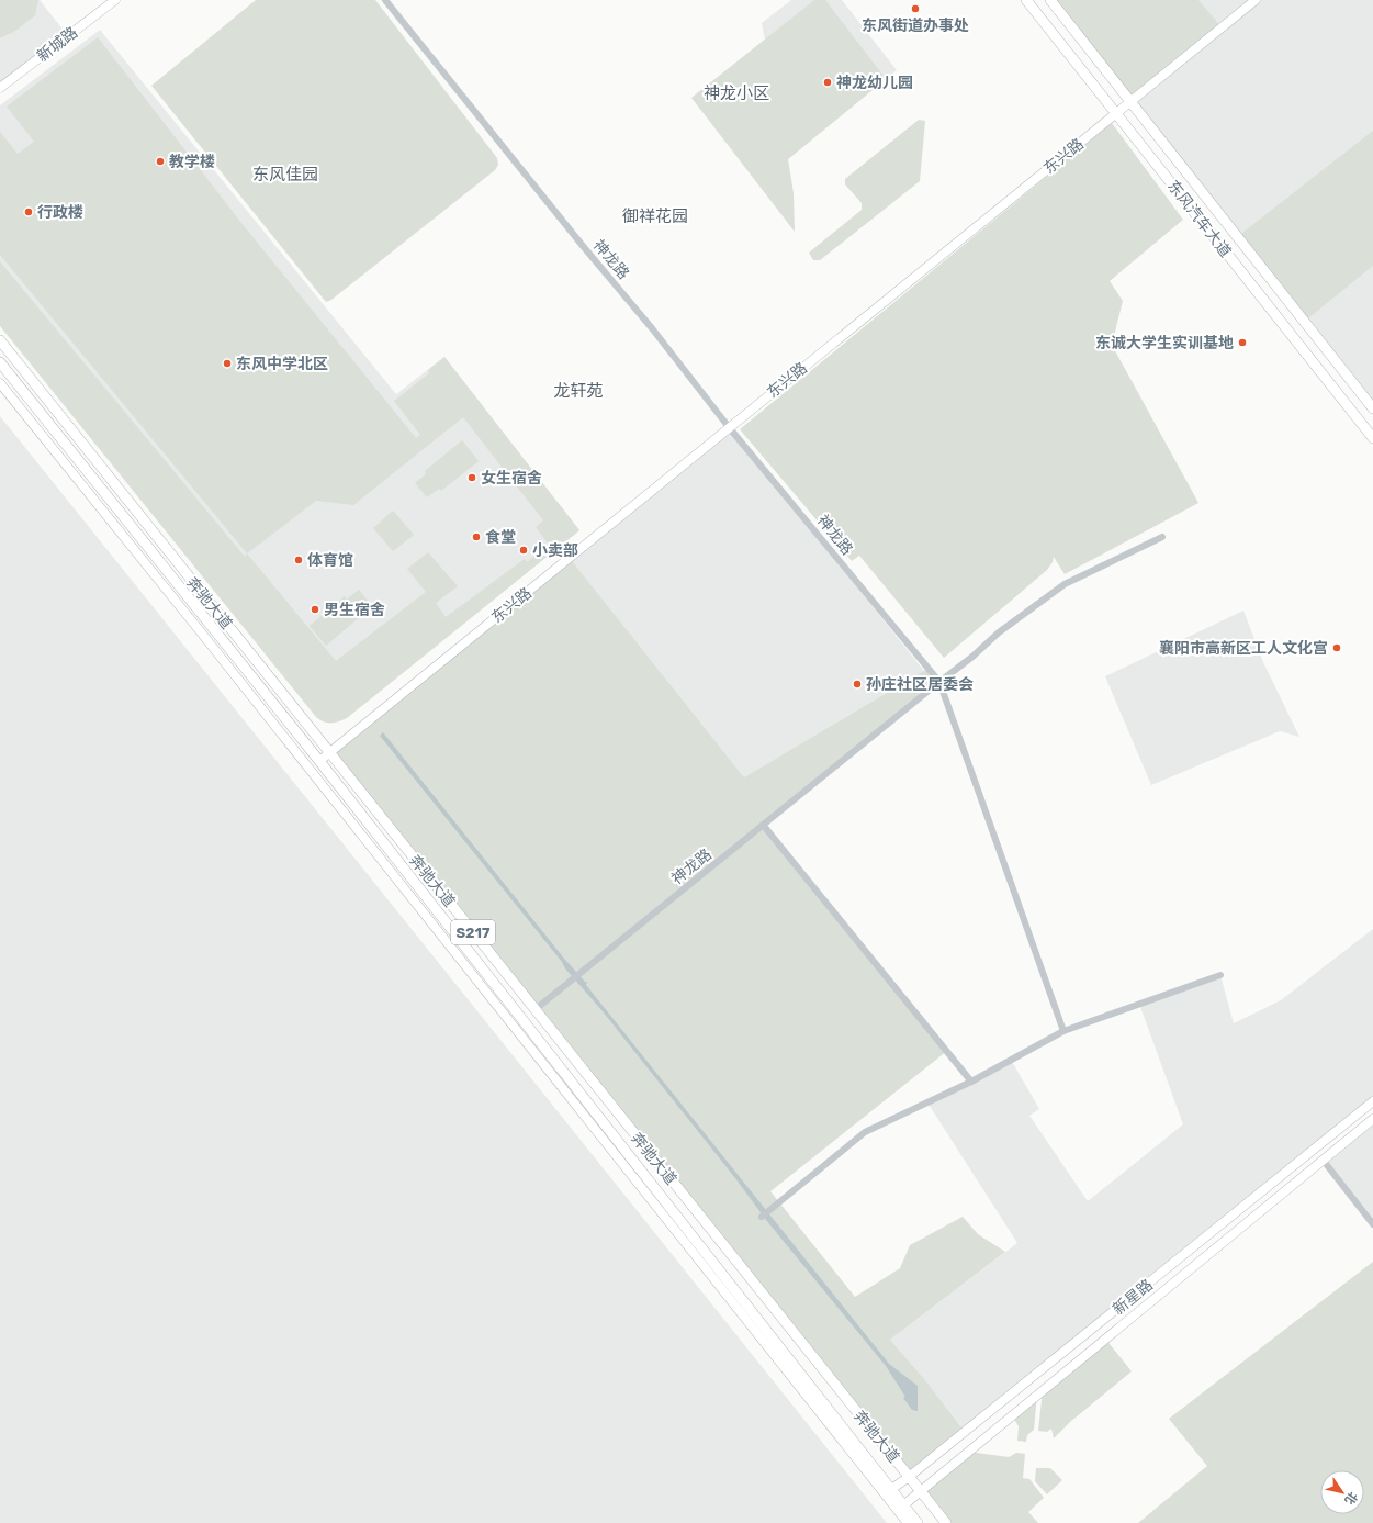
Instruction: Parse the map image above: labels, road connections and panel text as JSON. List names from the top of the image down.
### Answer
{
  "streets": {
    "main road": ["东风汽车大道", "奔驰大道", "S217"],
    "street": [
      "新城路",
      "东兴路",
      "神龙路",
      "新星路"
    ]
  },
  "crossings": [
    ["东兴路", "东风汽车大道"],
    ["东兴路", "神龙路"],
    ["东兴路", "奔驰大道"],
    ["神龙路", "奔驰大道"],
    ["奔驰大道", "新星路"]
  ],
  "districts": [
    "神龙小区",
    "东风佳园",
    "御祥花园",
    "龙轩苑"
  ],
  "places": [
    "东风街道办事处",
    "神龙幼儿园",
    "教学楼",
    "行政楼",
    "东诚大学生实训基地",
    "东风中学北区",
    "女生宿舍",
    "食堂",
    "小卖部",
    "体育馆",
    "男生宿舍",
    "襄阳市高新区工人文化宫",
    "孙庄社区居委会"
  ],
  "north": "bottom right"
}
